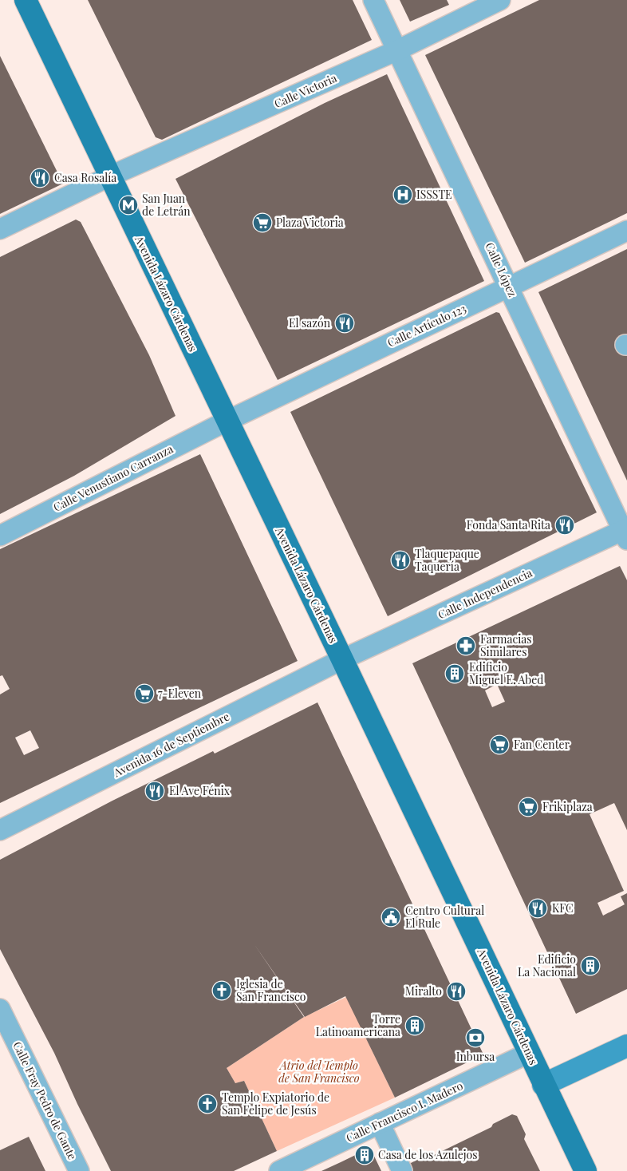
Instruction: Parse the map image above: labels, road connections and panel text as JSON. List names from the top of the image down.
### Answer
{
  "streets": {
    "main road": ["Avenida Lázaro Cárdenas"],
    "street": [
      "Calle Victoria",
      "Calle López",
      "Calle Artículo 123",
      "Calle Venustiano Carranza",
      "Calle Independencia",
      "Avenida 16 de Septiembre",
      "Calle Fray Pedro de Gante",
      "Calle Francisco I. Madero"
    ]
  },
  "crossings": [
    ["Calle Victoria", "Calle López"],
    ["Calle Victoria", "Avenida Lázaro Cárdenas"],
    ["Calle López", "Calle Artículo 123"],
    ["Calle López", "Calle Independencia"],
    ["Avenida Lázaro Cárdenas", "Calle Artículo 123"],
    ["Avenida Lázaro Cárdenas", "Calle Venustiano Carranza"],
    ["Avenida Lázaro Cárdenas", "Calle Independencia"],
    ["Avenida Lázaro Cárdenas", "Avenida 16 de Septiembre"],
    ["Avenida Lázaro Cárdenas", "Calle Francisco I. Madero"],
    ["Calle Artículo 123", "Calle Venustiano Carranza"],
    ["Calle Independencia", "Avenida 16 de Septiembre"]
  ],
  "parks": ["Atrio del Templo de San Francisco"],
  "places": {
    "restaurant": [
      "Casa Rosalía",
      "El sazón",
      "Fonda Santa Rita",
      "Tlaquepaque Taquería",
      "El Ave Fénix",
      "KFC",
      "Miralto"
    ],
    "hospital": ["ISSSTE"],
    "metro station": ["San Juan de Letrán"],
    "supermarket": [
      "Plaza Victoria",
      "7-Eleven",
      "Fan Center",
      "Frikiplaza"
    ],
    "pharmacy": ["Farmacias Similares"],
    "building": [
      "Edificio Miguel E. Abed",
      "Edificio La Nacional",
      "Torre Latinoamericana",
      "Casa de los Azulejos"
    ],
    "public building": ["Centro Cultural El Rule"],
    "church": ["Iglesia de San Francisco", "Templo Expiatorio de San Felipe de Jesús"],
    "bank": ["Inbursa"]
  }
}
